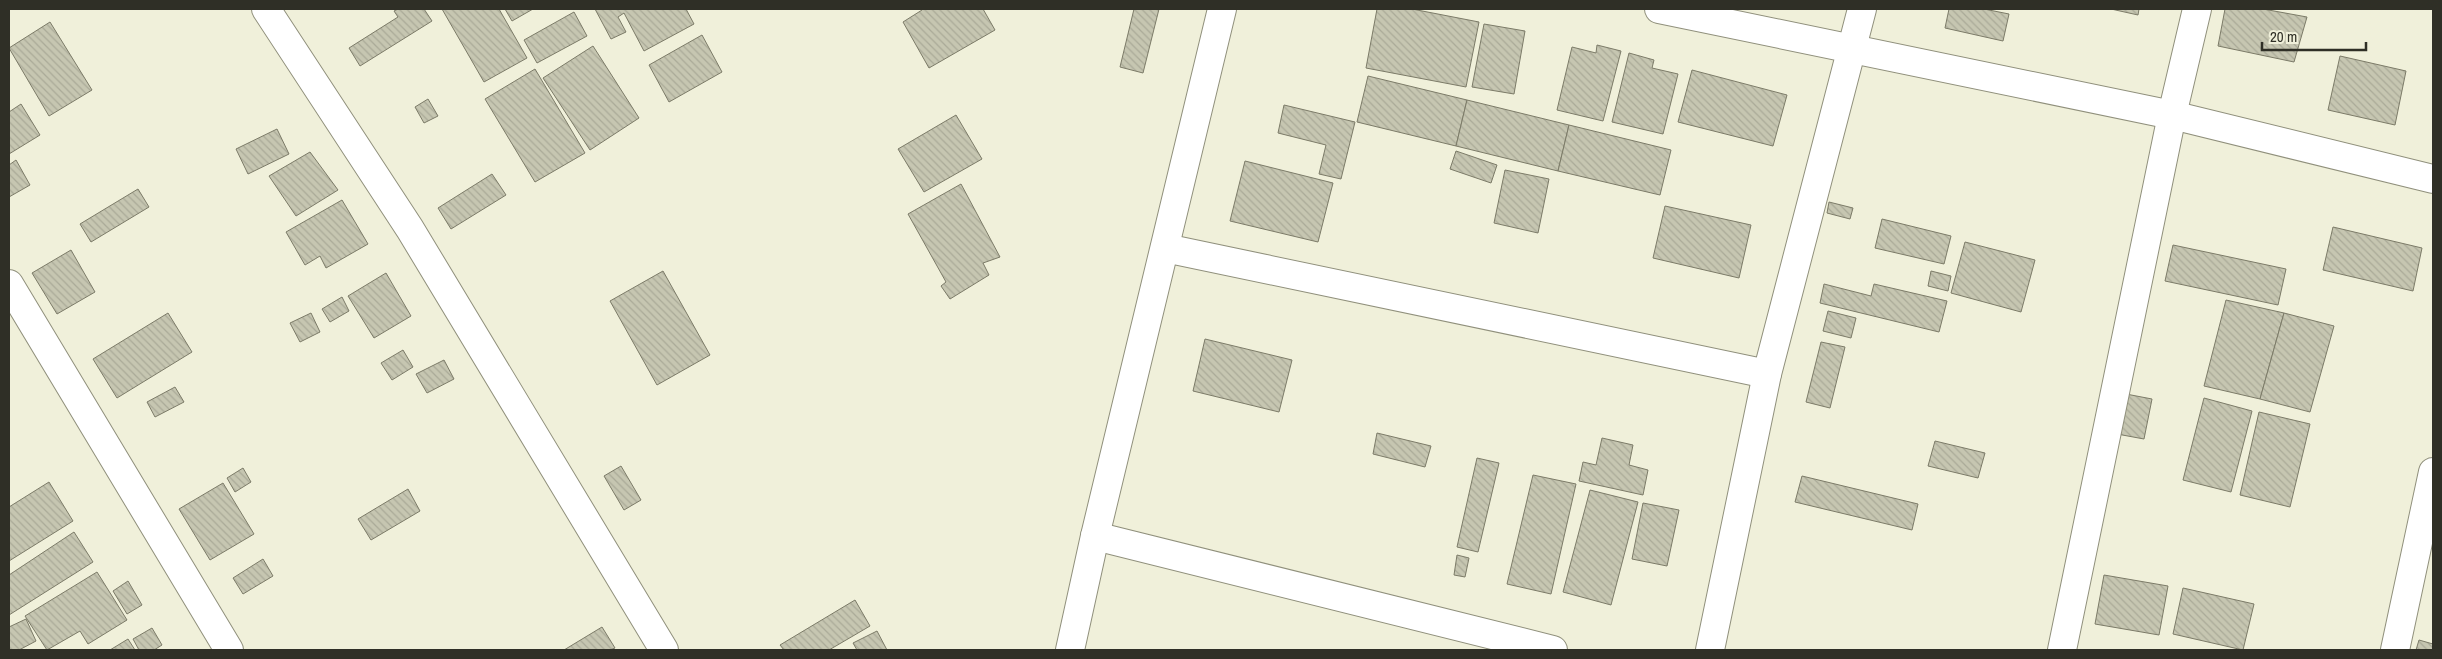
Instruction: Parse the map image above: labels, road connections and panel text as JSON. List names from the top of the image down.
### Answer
{
  "scale_bar": "20 m"
}
